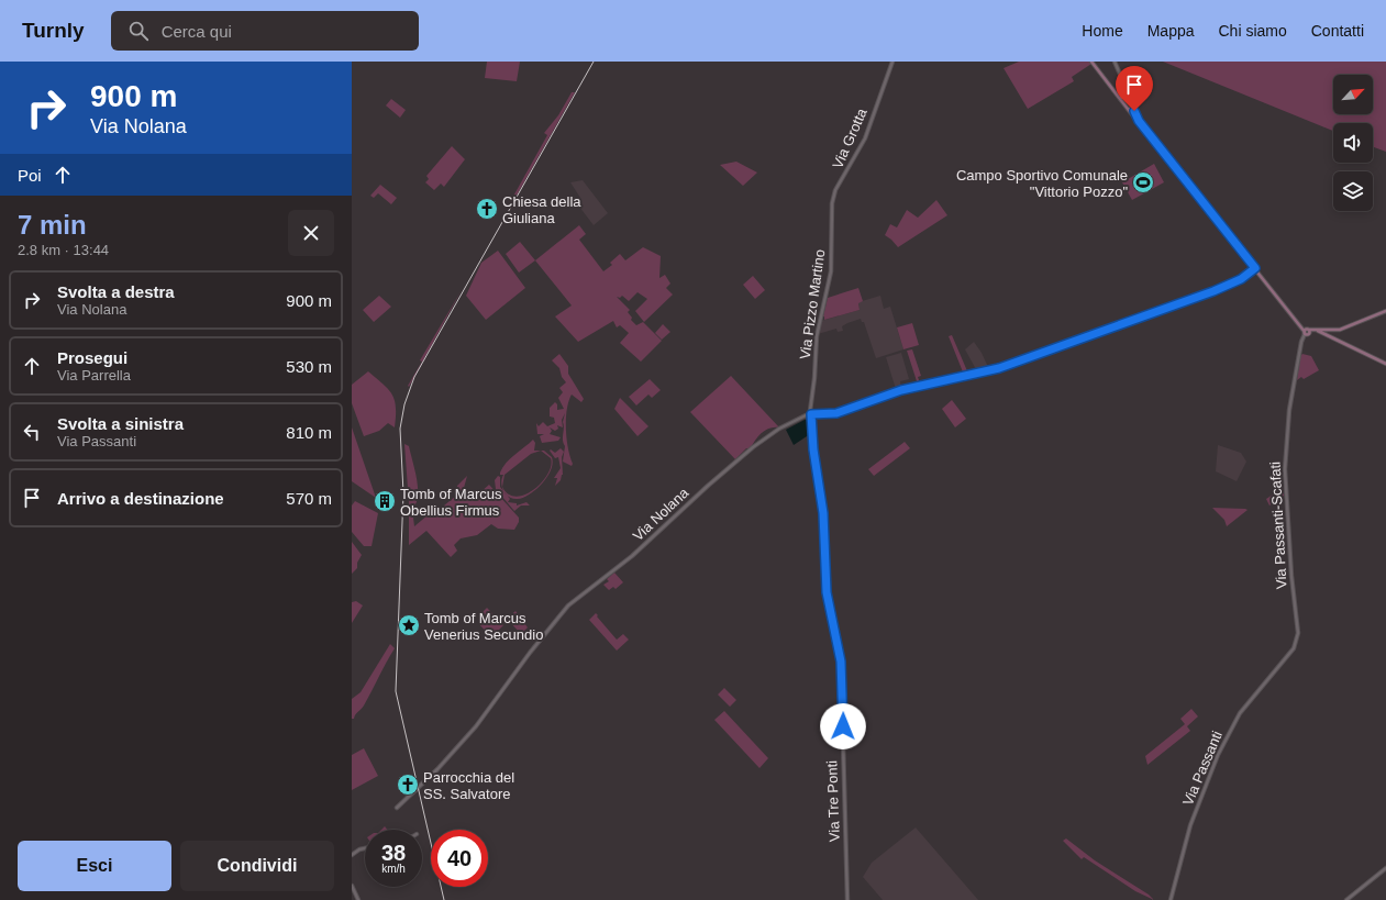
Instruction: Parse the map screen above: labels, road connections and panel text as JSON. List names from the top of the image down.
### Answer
{
  "streets": {
    "street": [
      "Via Grotta",
      "Via Pizzo Martino",
      "Via Nolana",
      "Via Passanti-Scafati",
      "Via Passanti",
      "Via Tre Ponti"
    ]
  },
  "crossings": [
    ["Via Grotta", "Via Pizzo Martino"],
    ["Via Pizzo Martino", "Via Nolana"],
    ["Via Pizzo Martino", "Via Tre Ponti"],
    ["Via Nolana", "Via Tre Ponti"],
    ["Via Passanti-Scafati", "Via Passanti"]
  ],
  "places": {
    "sports": ["Campo Sportivo Comunale \"Vittorio Pozzo\""],
    "church": ["Chiesa della Giuliana", "Parrocchia del SS. Salvatore"],
    "building": ["Tomb of Marcus Obellius Firmus"],
    "place": ["Tomb of Marcus Venerius Secundio"]
  },
  "north": "top right",
  "page": {
    "header": "Turnly",
    "search": "Cerca qui",
    "nav": [
      "Home",
      "Mappa",
      "Chi siamo",
      "Contatti"
    ],
    "turn": ["900 m", "Via Nolana"],
    "then": "Poi",
    "heading": ["7 min", "2.8 km · 13:44"],
    "list": [
      {
        "name": "Svolta a destra",
        "note": "Via Nolana",
        "value": "900 m"
      },
      {
        "name": "Prosegui",
        "note": "Via Parrella",
        "value": "530 m"
      },
      {
        "name": "Svolta a sinistra",
        "note": "Via Passanti",
        "value": "810 m"
      },
      {
        "name": "Arrivo a destinazione",
        "value": "570 m"
      }
    ],
    "speed": "38 km/h",
    "limit": "40",
    "buttons": ["Esci", "Condividi"]
  }
}
